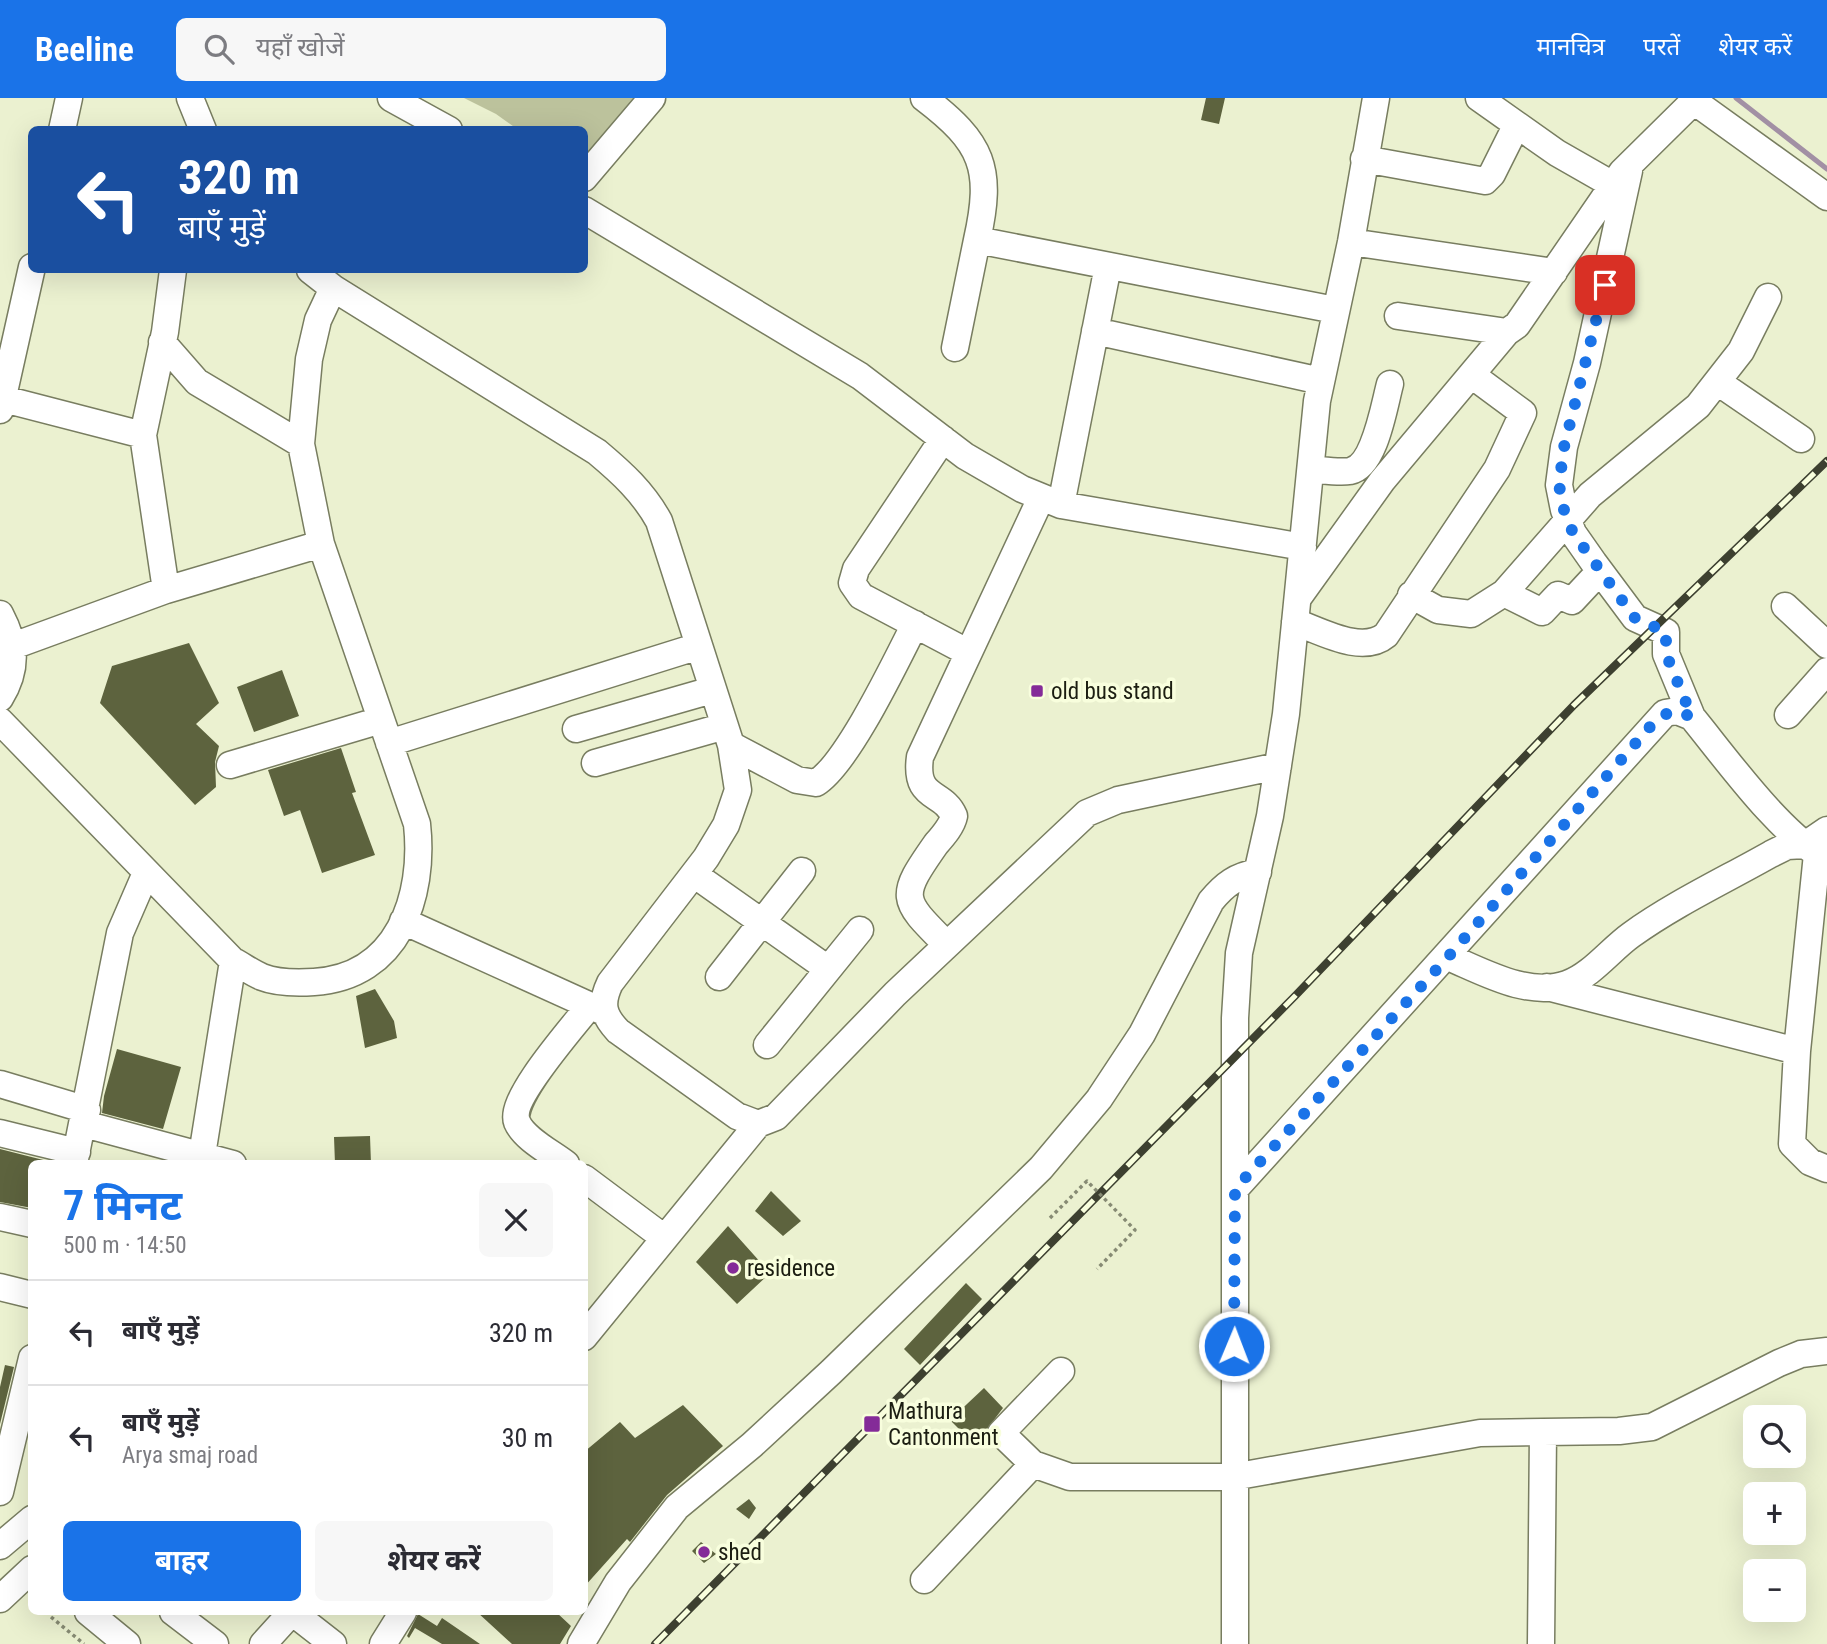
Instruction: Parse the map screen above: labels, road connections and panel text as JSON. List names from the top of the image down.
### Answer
{
  "places": {
    "transit": ["old bus stand", "Mathura Cantonment"],
    "other": ["residence", "shed"]
  },
  "page": {
    "header": "Beeline",
    "search": "यहाँ खोजें",
    "nav": ["मानचित्र", "परतें", "शेयर करें"],
    "turn": ["320 m", "बाएँ मुड़ें"],
    "heading": ["7 मिनट", "500 m · 14:50"],
    "list": [
      {
        "name": "बाएँ मुड़ें",
        "value": "320 m"
      },
      {
        "name": "बाएँ मुड़ें",
        "note": "Arya smaj road",
        "value": "30 m"
      }
    ],
    "map_buttons": ["+", "−"],
    "buttons": ["बाहर", "शेयर करें"]
  }
}
